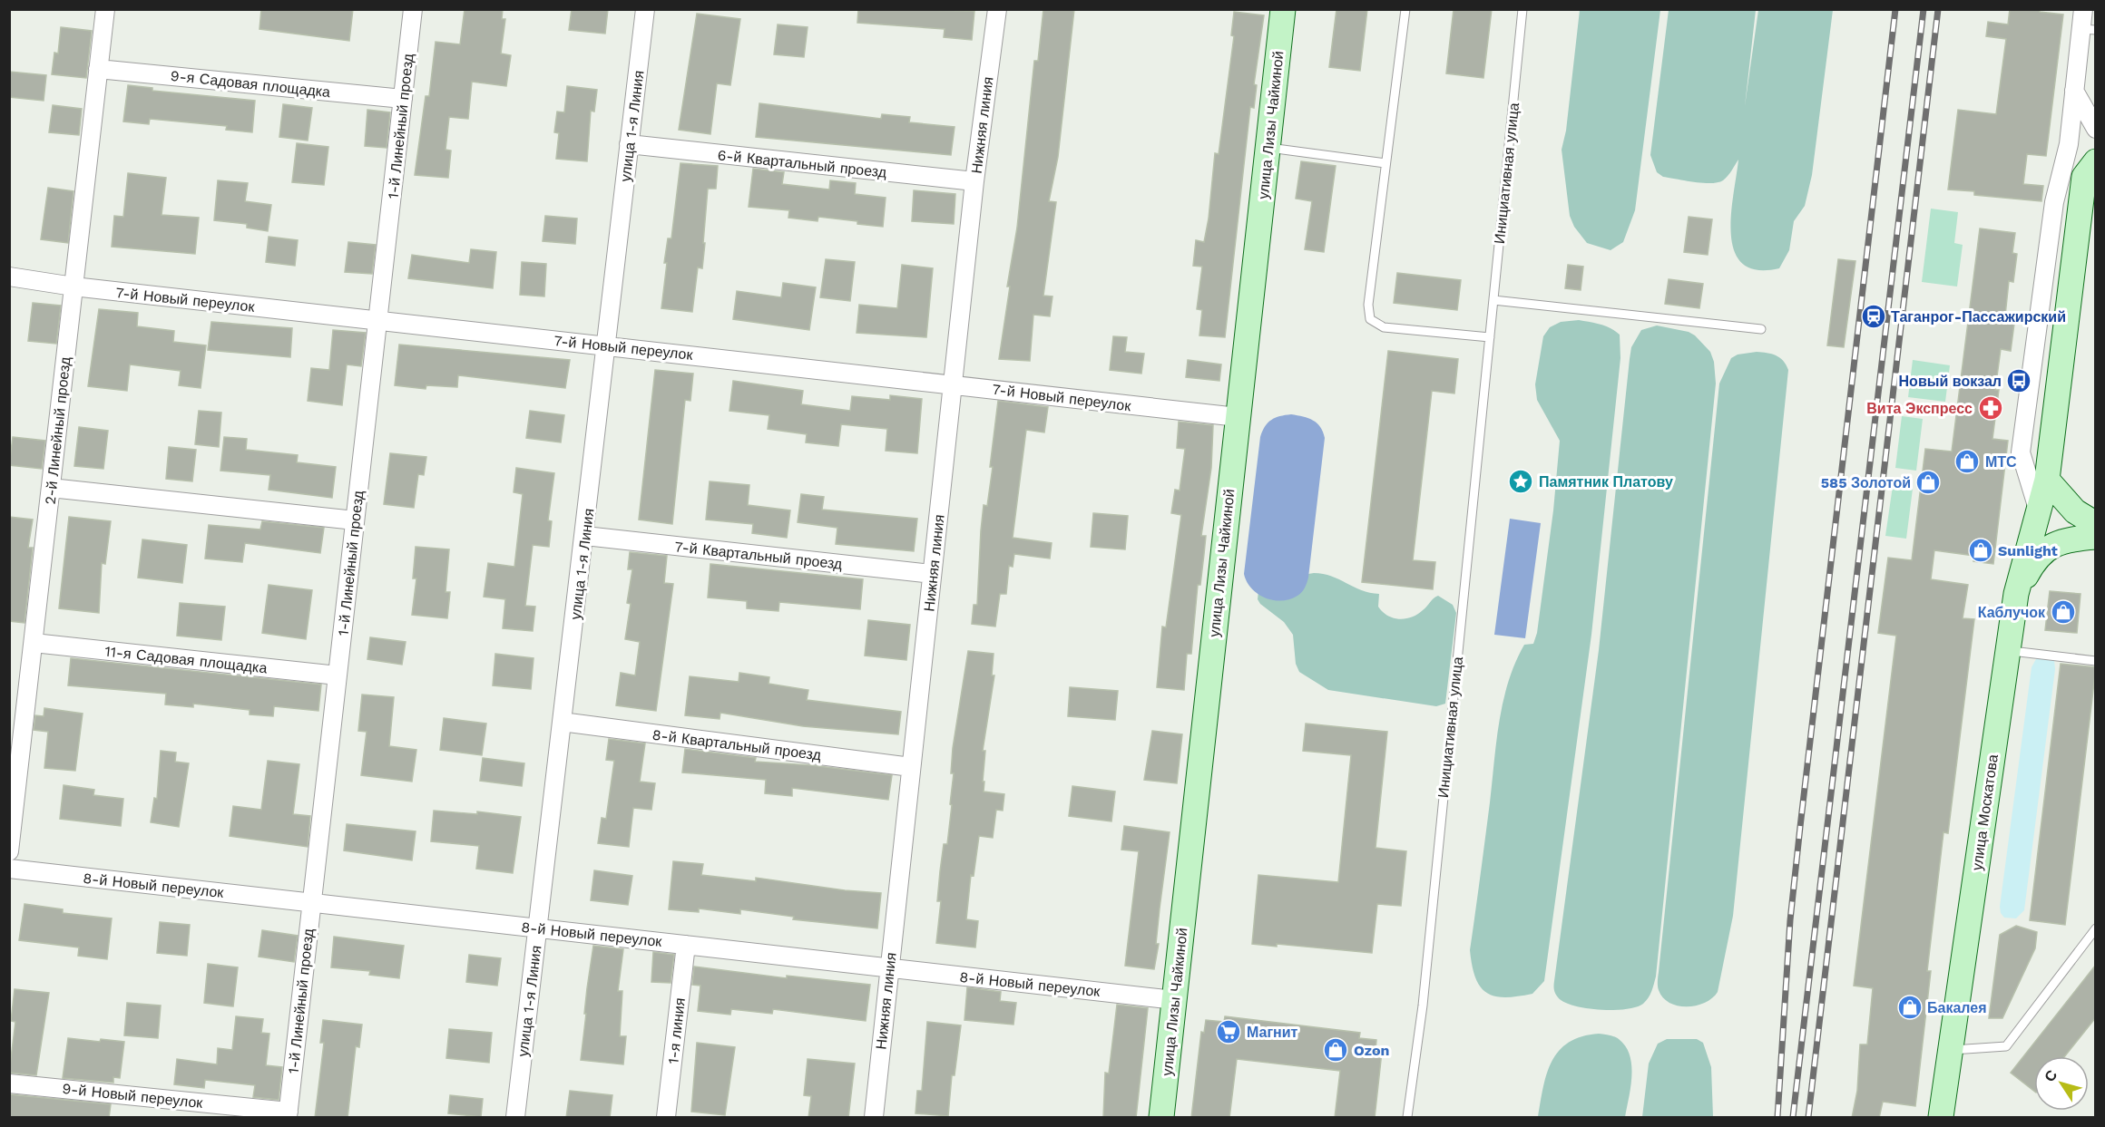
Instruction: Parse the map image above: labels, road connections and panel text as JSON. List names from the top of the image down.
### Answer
{
  "streets": {
    "main road": ["улица Лизы Чайкиной", "улица Москатова"],
    "street": [
      "9-я Садовая площадка",
      "Нижняя линия",
      "1-й Линейный проезд",
      "улица 1-я Линия",
      "6-й Квартальный проезд",
      "7-й Новый переулок",
      "2-й Линейный проезд",
      "7-й Квартальный проезд",
      "11-я Садовая площадка",
      "8-й Квартальный проезд",
      "8-й Новый переулок",
      "1-я линия",
      "9-й Новый переулок"
    ],
    "lane": ["Инициативная улица"]
  },
  "crossings": [
    ["9-я Садовая площадка", "1-й Линейный проезд"],
    ["9-я Садовая площадка", "2-й Линейный проезд"],
    ["Нижняя линия", "6-й Квартальный проезд"],
    ["Нижняя линия", "7-й Новый переулок"],
    ["Нижняя линия", "7-й Квартальный проезд"],
    ["Нижняя линия", "8-й Квартальный проезд"],
    ["Нижняя линия", "8-й Новый переулок"],
    ["улица Лизы Чайкиной", "7-й Новый переулок"],
    ["улица Лизы Чайкиной", "8-й Новый переулок"],
    ["1-й Линейный проезд", "7-й Новый переулок"],
    ["1-й Линейный проезд", "11-я Садовая площадка"],
    ["1-й Линейный проезд", "8-й Новый переулок"],
    ["1-й Линейный проезд", "9-й Новый переулок"],
    ["улица 1-я Линия", "6-й Квартальный проезд"],
    ["улица 1-я Линия", "7-й Новый переулок"],
    ["улица 1-я Линия", "7-й Квартальный проезд"],
    ["улица 1-я Линия", "8-й Квартальный проезд"],
    ["улица 1-я Линия", "8-й Новый переулок"],
    ["7-й Новый переулок", "2-й Линейный проезд"],
    ["2-й Линейный проезд", "11-я Садовая площадка"],
    ["8-й Новый переулок", "1-я линия"]
  ],
  "places": {
    "station": ["Таганрог-Пассажирский"],
    "bus stop": ["Новый вокзал"],
    "pharmacy": ["Вита Экспресс"],
    "shop": [
      "МТС",
      "585 Золотой",
      "Sunlight",
      "Каблучок",
      "Бакалея",
      "Ozon"
    ],
    "place": ["Памятник Платову"],
    "supermarket": ["Магнит"]
  },
  "north": "top left"
}
